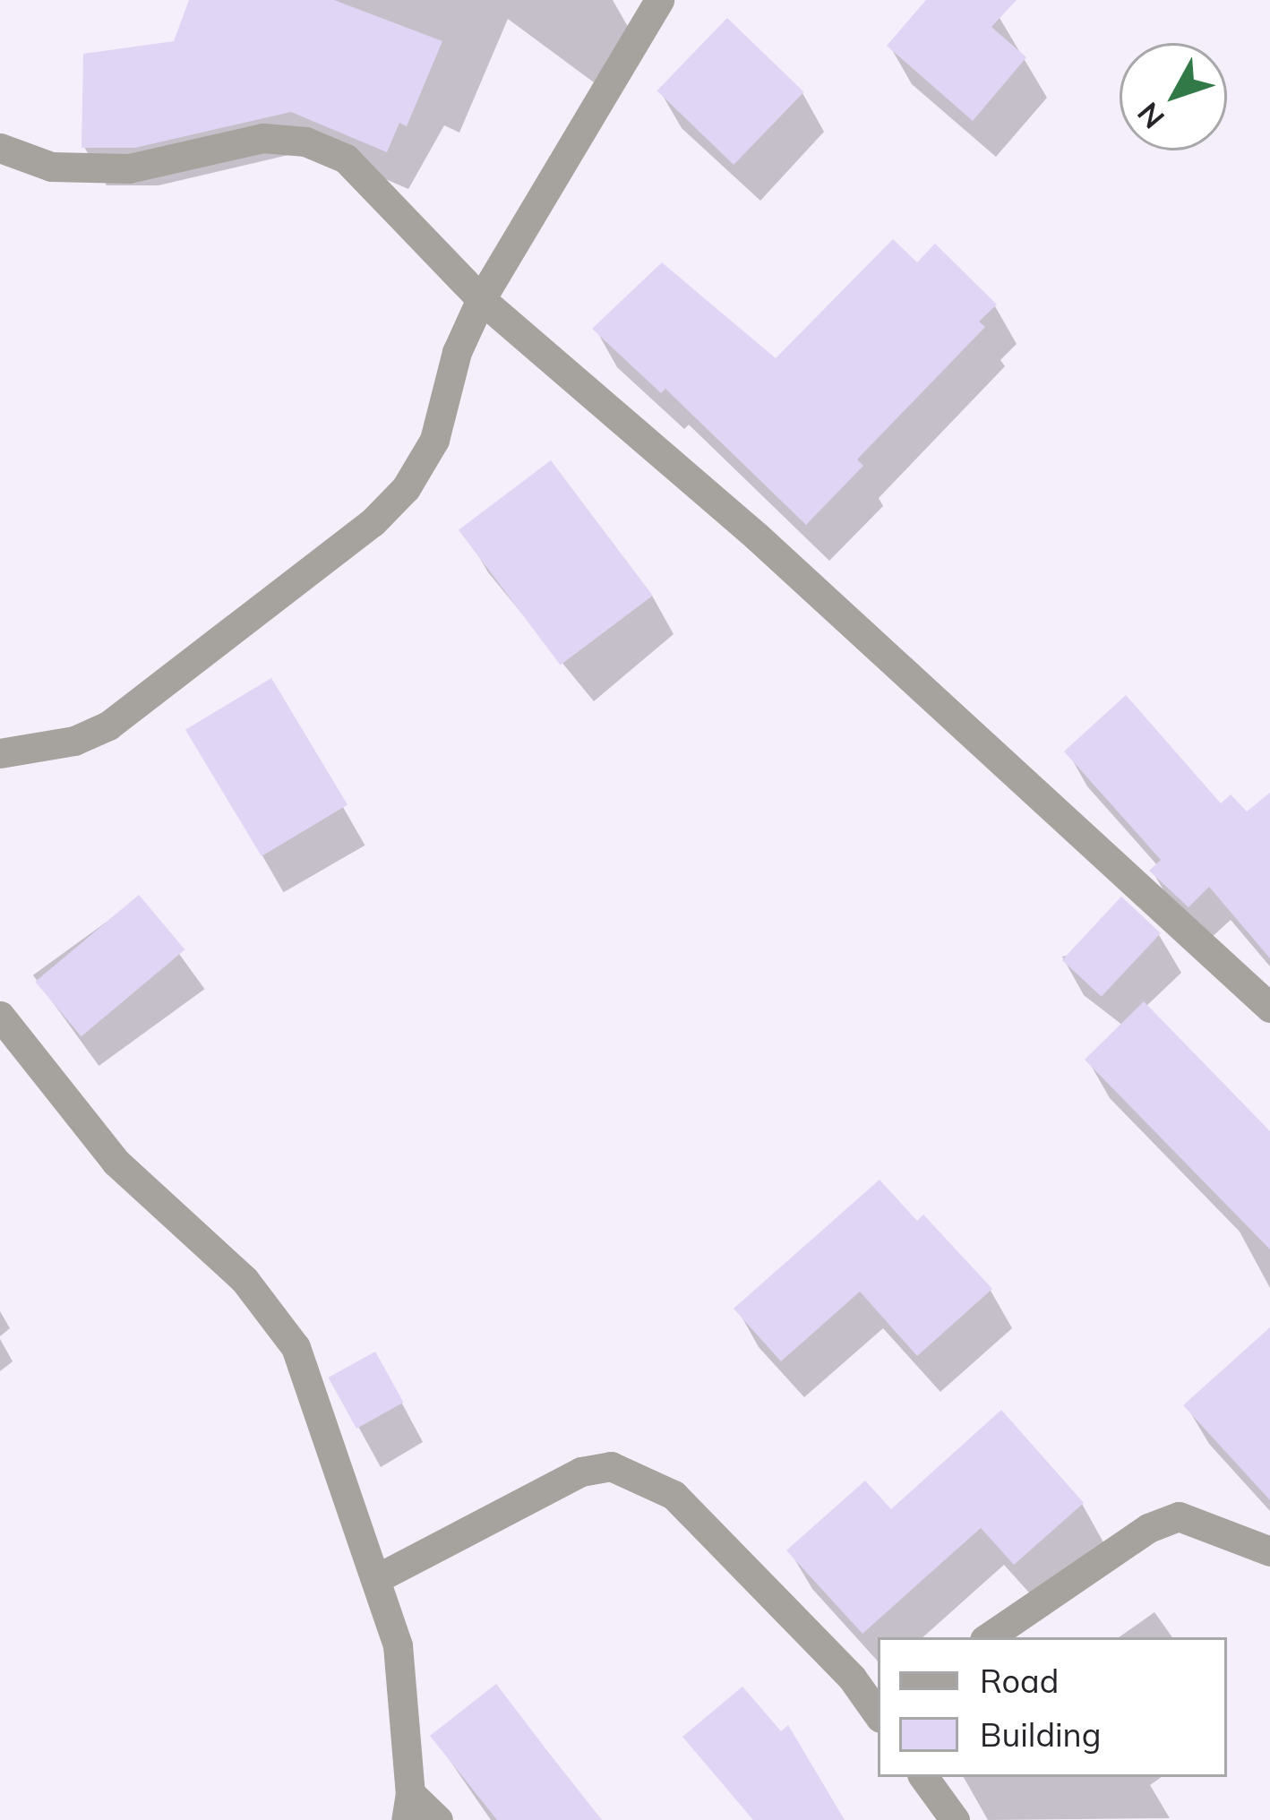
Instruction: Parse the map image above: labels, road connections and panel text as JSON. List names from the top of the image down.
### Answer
{
  "legend": ["Road", "Building"],
  "north": "bottom left"
}
